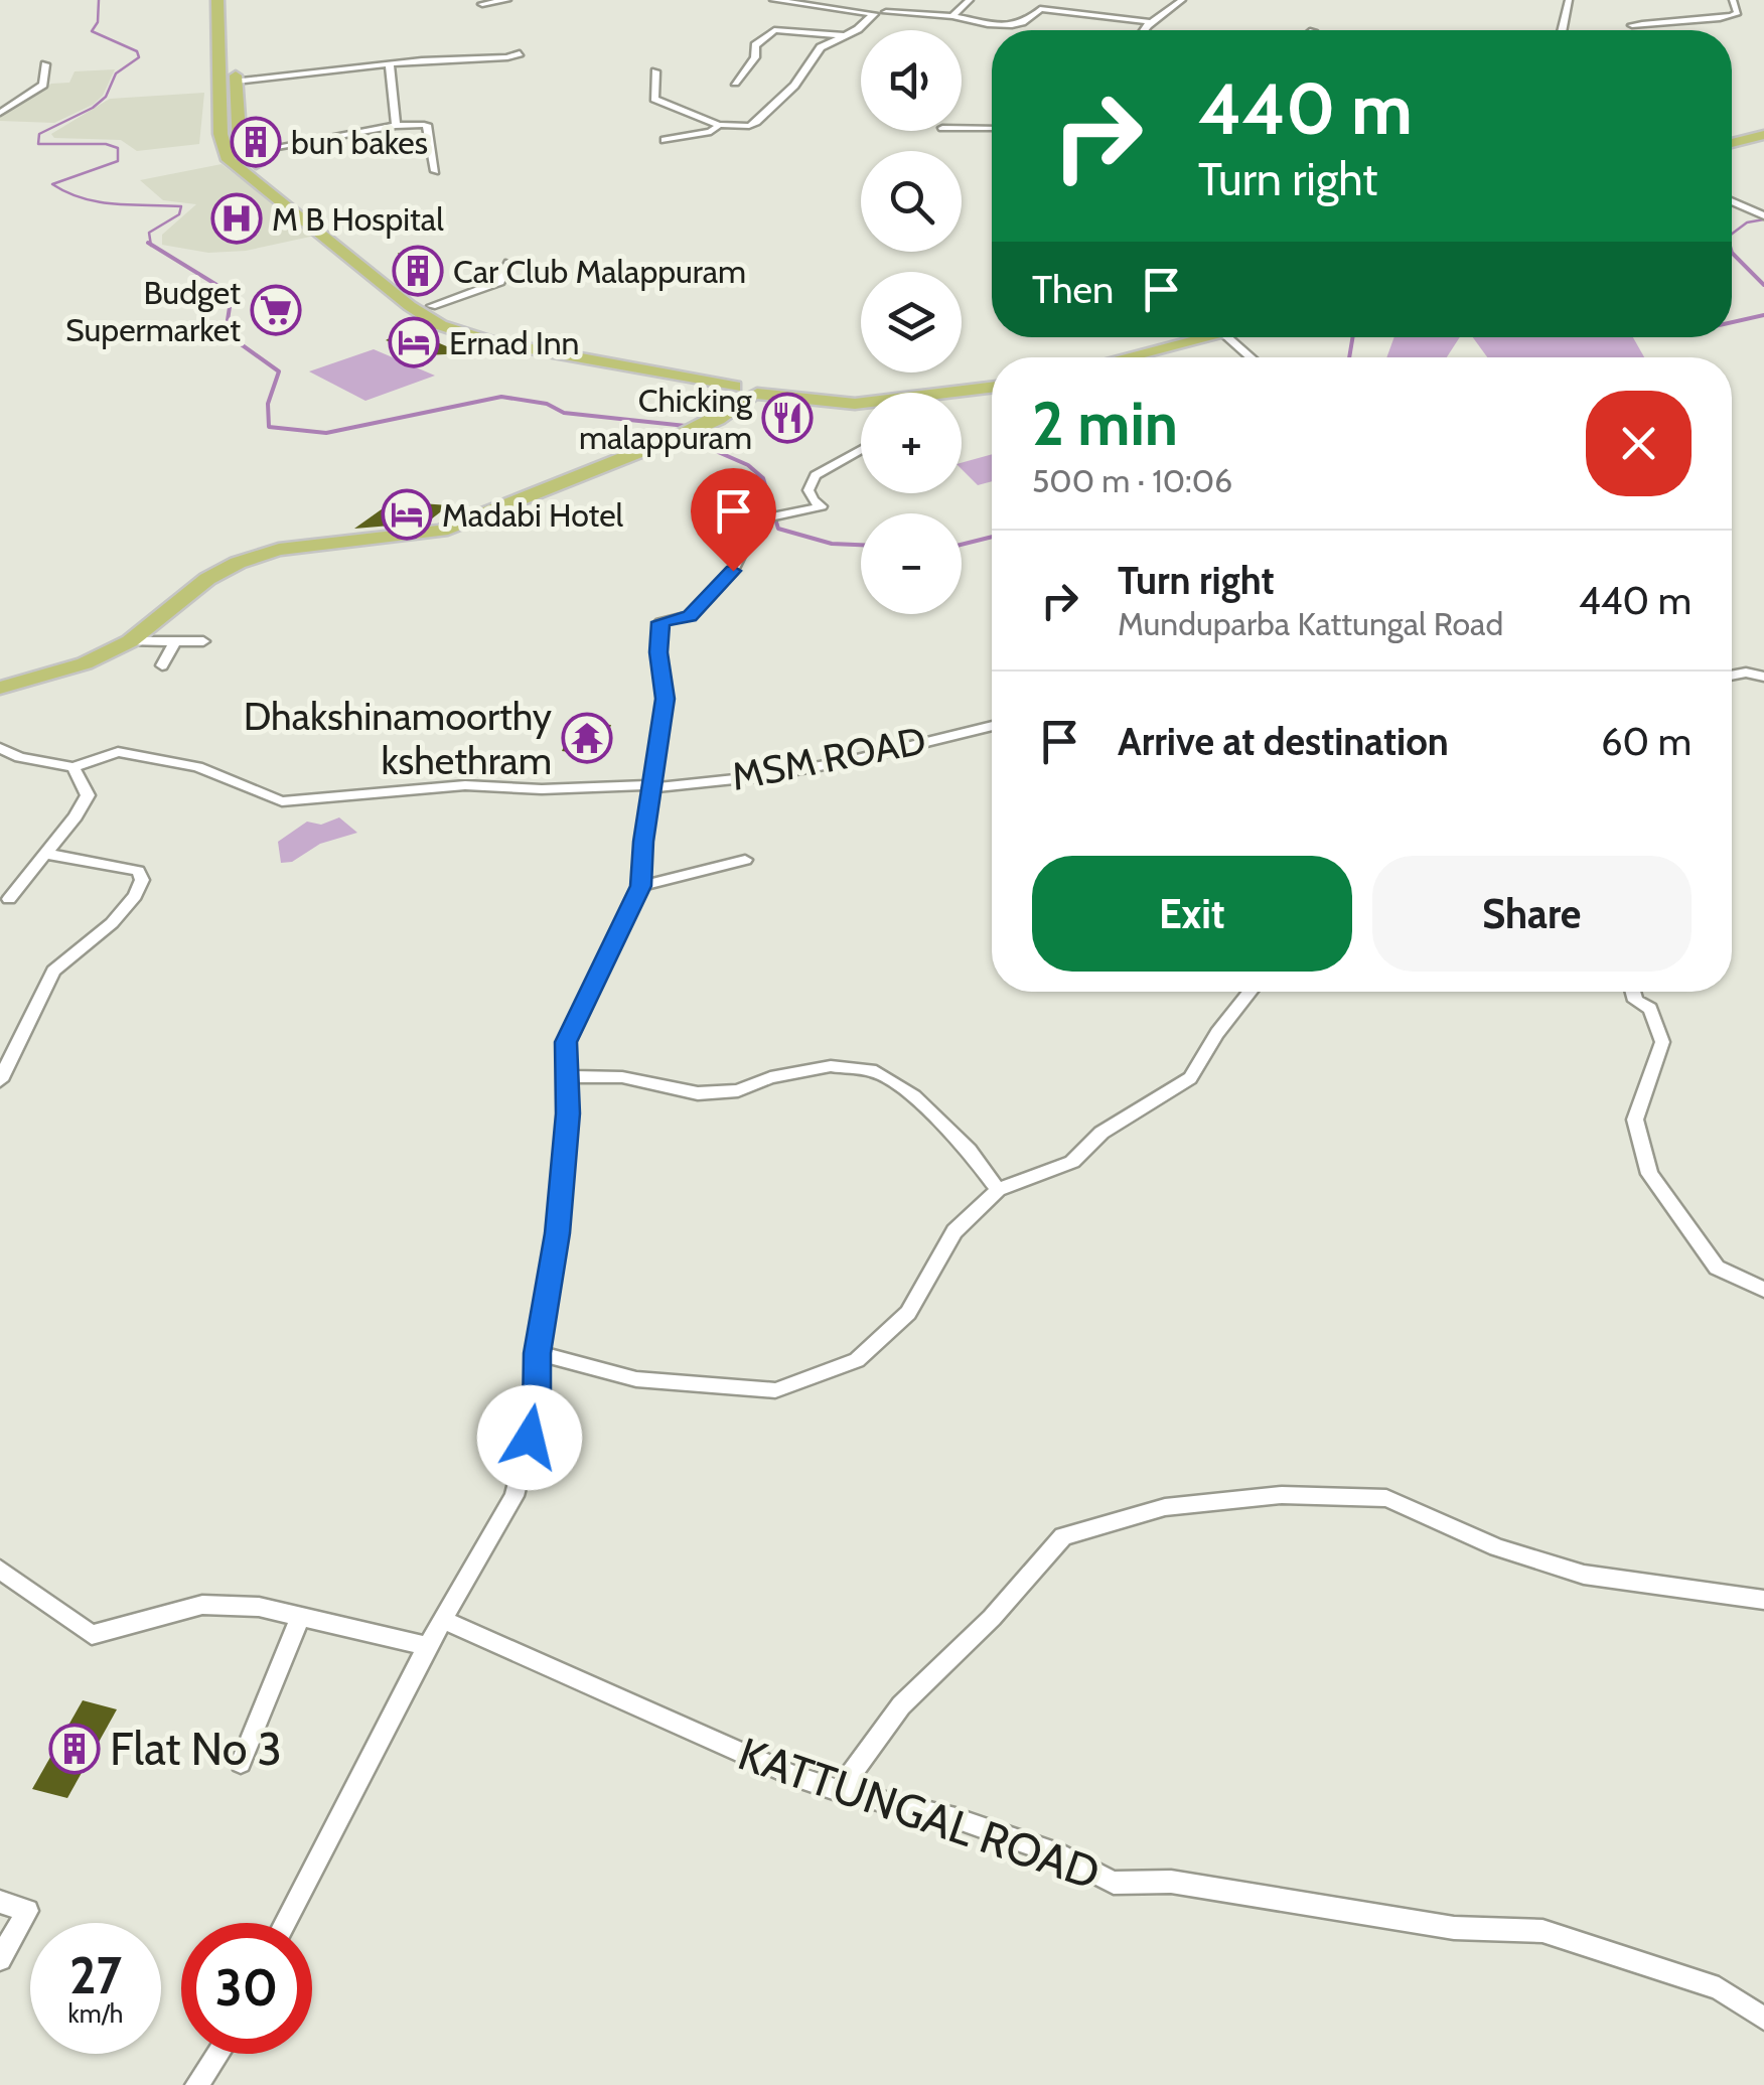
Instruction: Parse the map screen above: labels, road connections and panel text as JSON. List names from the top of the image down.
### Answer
{
  "streets": {
    "street": ["MSM ROAD", "KATTUNGAL ROAD"]
  },
  "places": {
    "building": ["bun bakes", "Car Club Malappuram", "Flat No 3"],
    "hospital": ["M B Hospital"],
    "supermarket": ["Budget Supermarket"],
    "hotel": ["Ernad Inn", "Madabi Hotel"],
    "restaurant": ["Chicking malappuram"],
    "temple": ["Dhakshinamoorthy kshethram"]
  },
  "page": {
    "map_buttons": ["+", "−"],
    "turn": ["440 m", "Turn right"],
    "then": "Then",
    "heading": ["2 min", "500 m · 10:06"],
    "list": [
      {
        "name": "Turn right",
        "note": "Munduparba Kattungal Road",
        "value": "440 m"
      },
      {
        "name": "Arrive at destination",
        "value": "60 m"
      }
    ],
    "buttons": ["Exit", "Share"],
    "speed": "27 km/h",
    "limit": "30"
  }
}
